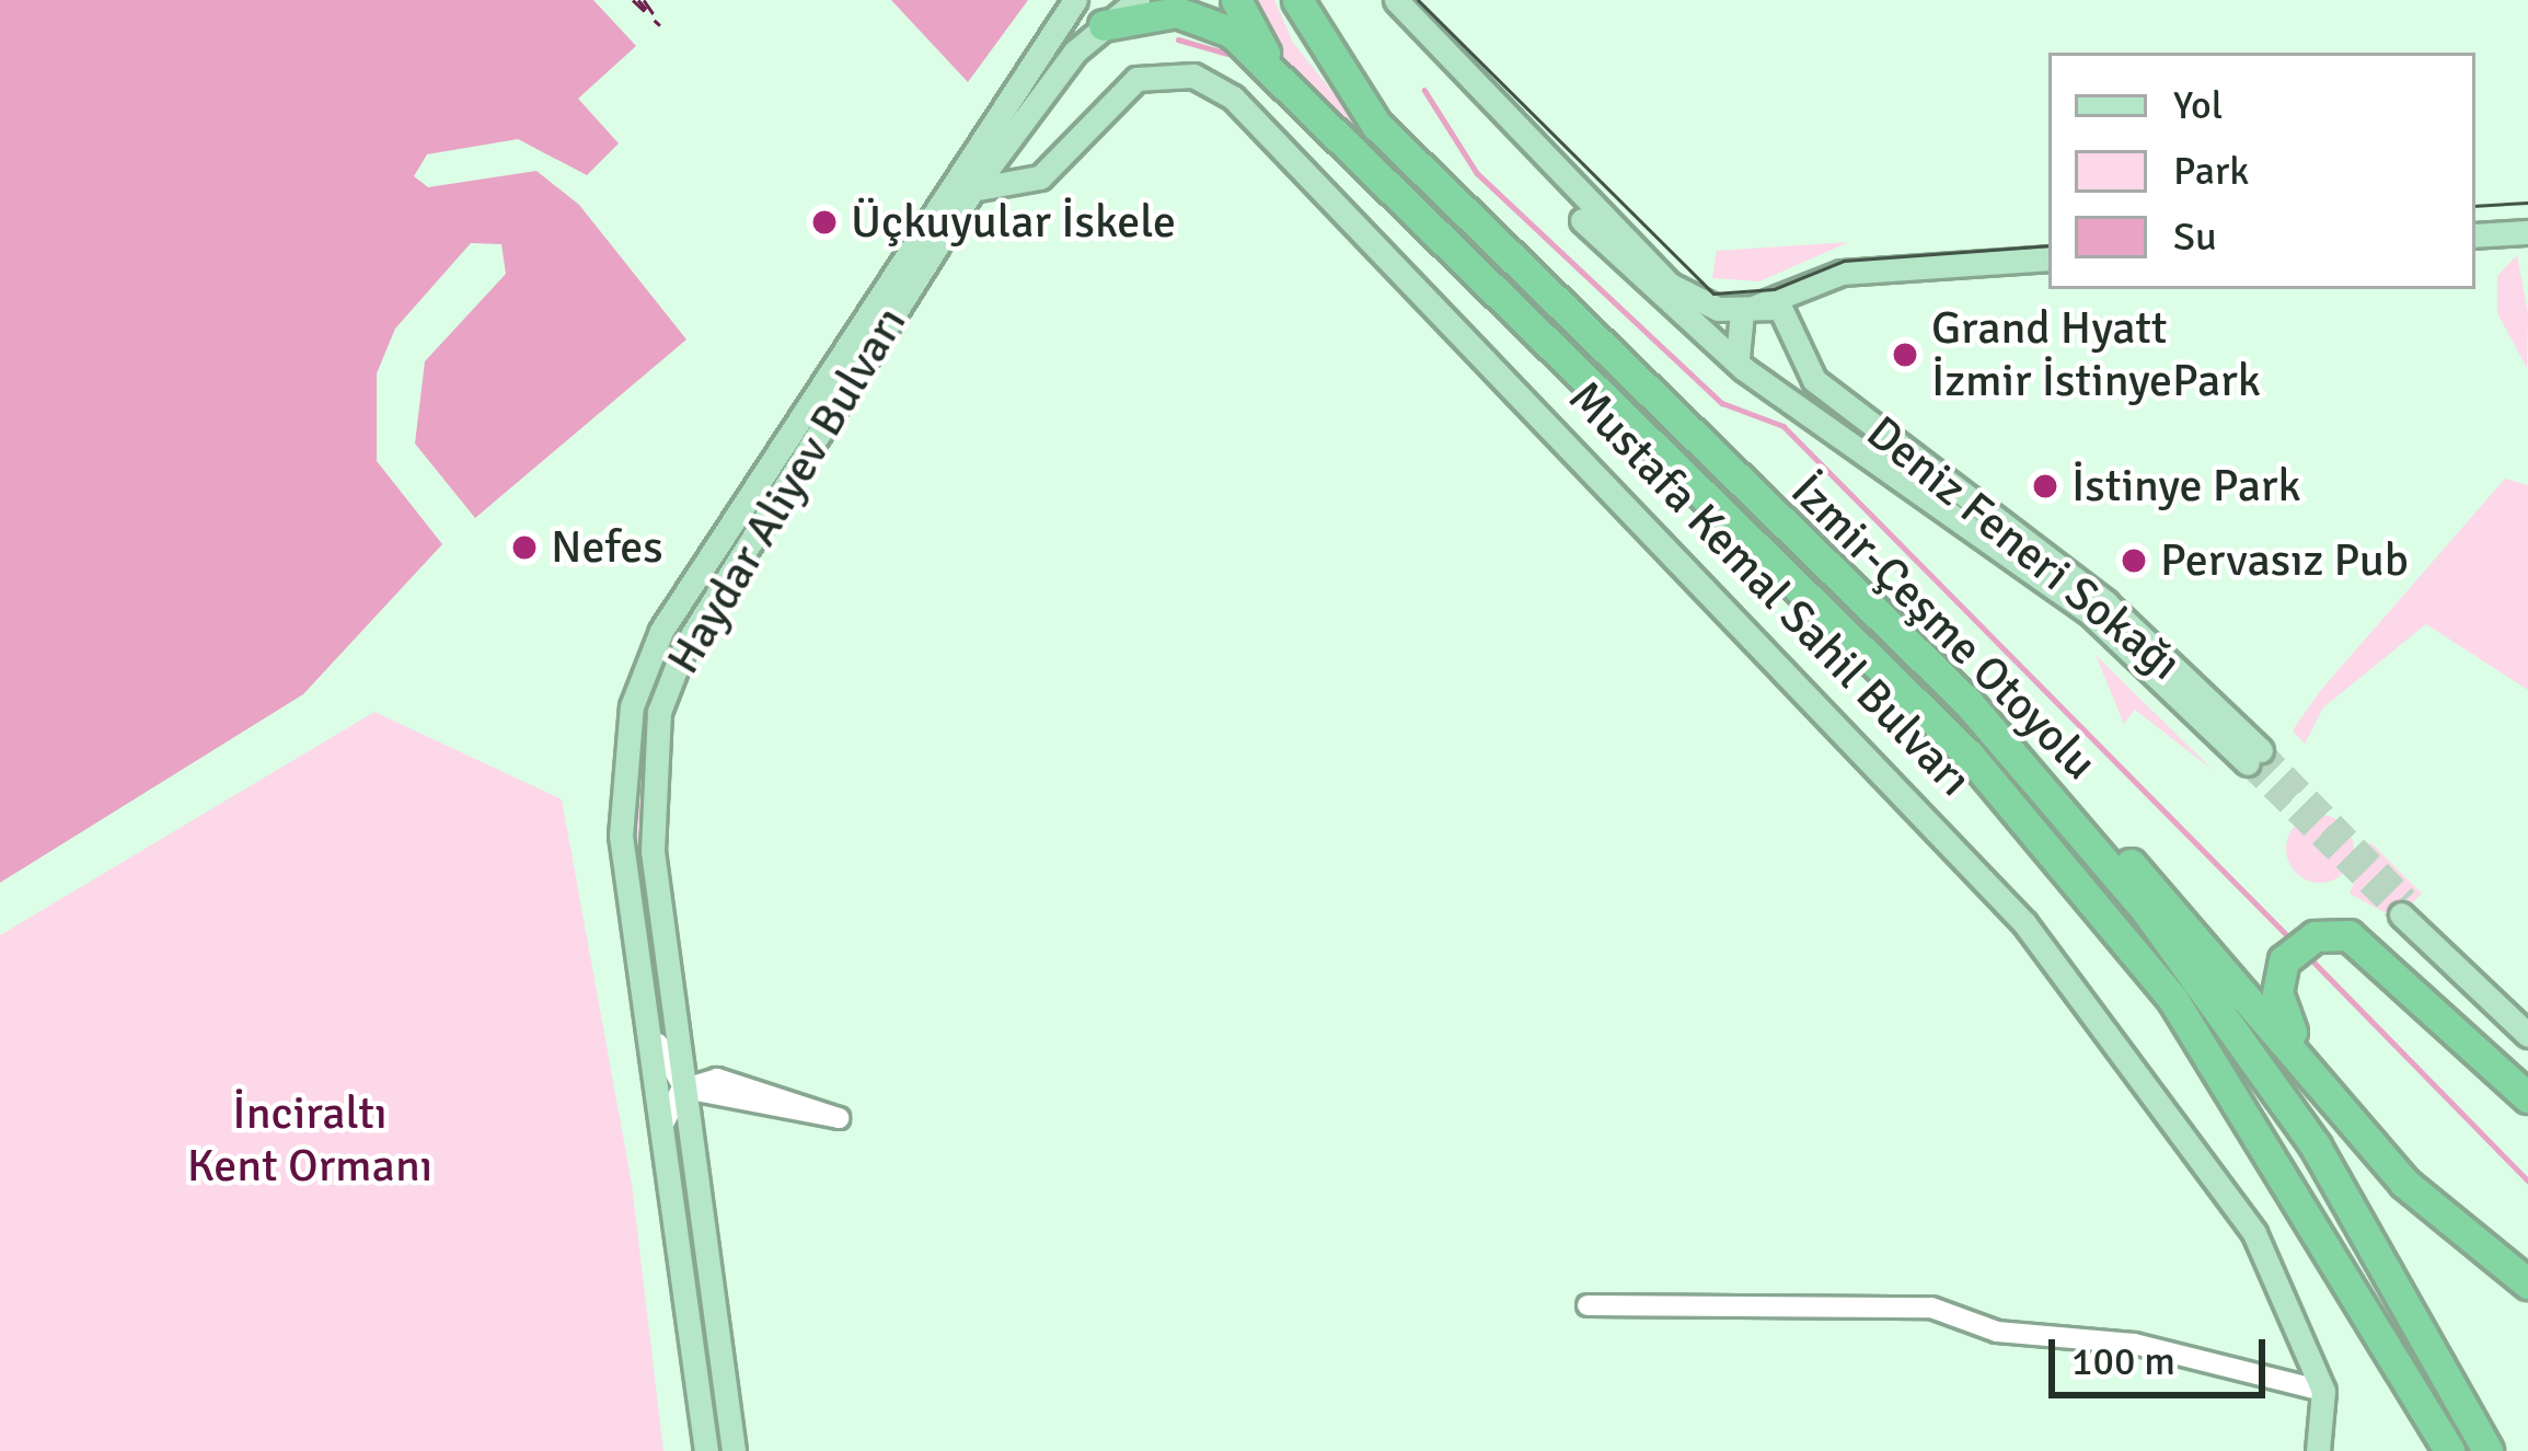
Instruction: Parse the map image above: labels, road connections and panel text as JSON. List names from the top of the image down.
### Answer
{
  "streets": {
    "highway": ["İzmir-Çeşme Otoyolu"],
    "main road": ["Haydar Aliyev Bulvarı", "Deniz Feneri Sokağı", "Mustafa Kemal Sahil Bulvarı"]
  },
  "crossings": [
    ["Haydar Aliyev Bulvarı", "Mustafa Kemal Sahil Bulvarı"]
  ],
  "parks": ["İnciraltı Kent Ormanı"],
  "places": [
    "Üçkuyular İskele",
    "Grand Hyatt İzmir İstinyePark",
    "İstinye Park",
    "Nefes",
    "Pervasız Pub"
  ],
  "legend": ["Yol", "Park", "Su"],
  "scale_bar": "100 m"
}
